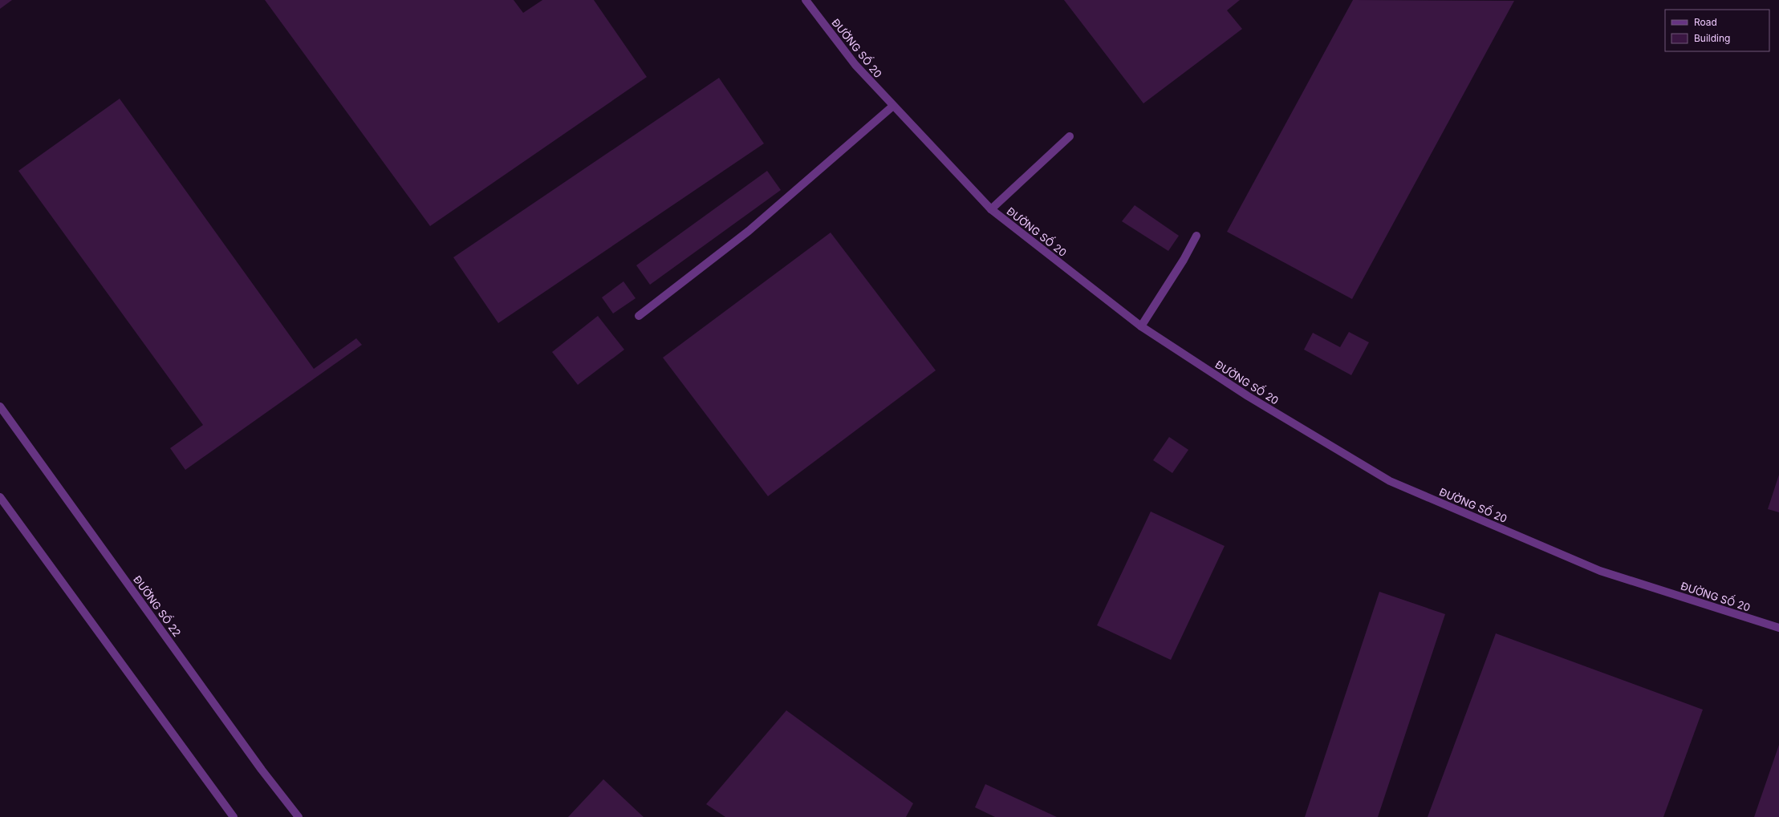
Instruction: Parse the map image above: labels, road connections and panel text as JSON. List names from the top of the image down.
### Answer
{
  "streets": {
    "street": ["ĐƯỜNG SỐ 20", "ĐƯỜNG SỐ 22"]
  },
  "legend": ["Road", "Building"]
}
